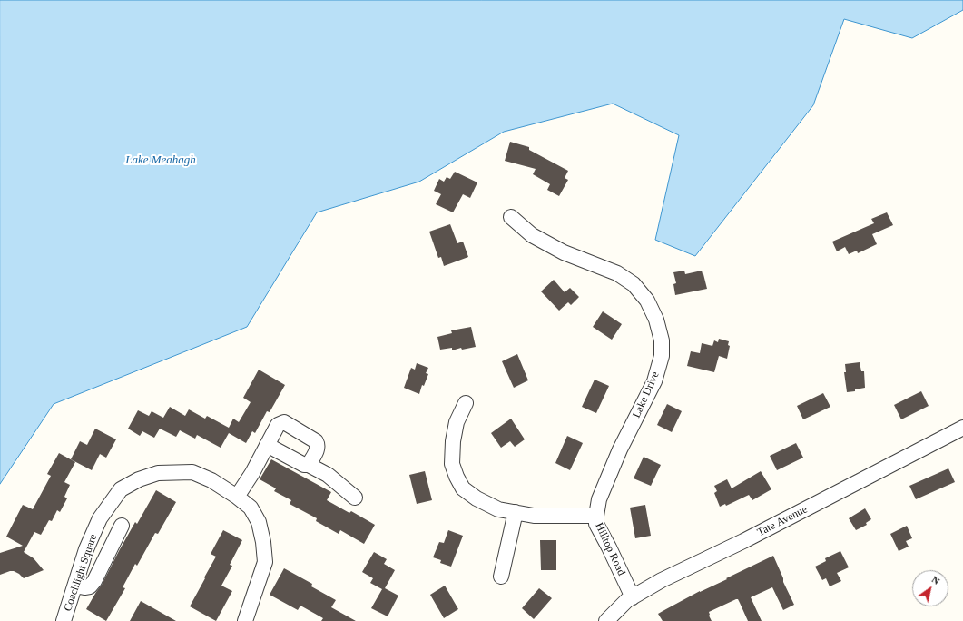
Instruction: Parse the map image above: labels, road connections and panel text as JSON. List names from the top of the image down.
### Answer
{
  "streets": {
    "street": [
      "Lake Drive",
      "Tate Avenue",
      "Hilltop Road",
      "Coachlight Square"
    ]
  },
  "crossings": [
    ["Lake Drive", "Hilltop Road"],
    ["Tate Avenue", "Hilltop Road"]
  ],
  "water": ["Lake Meahagh"],
  "north": "top right"
}
